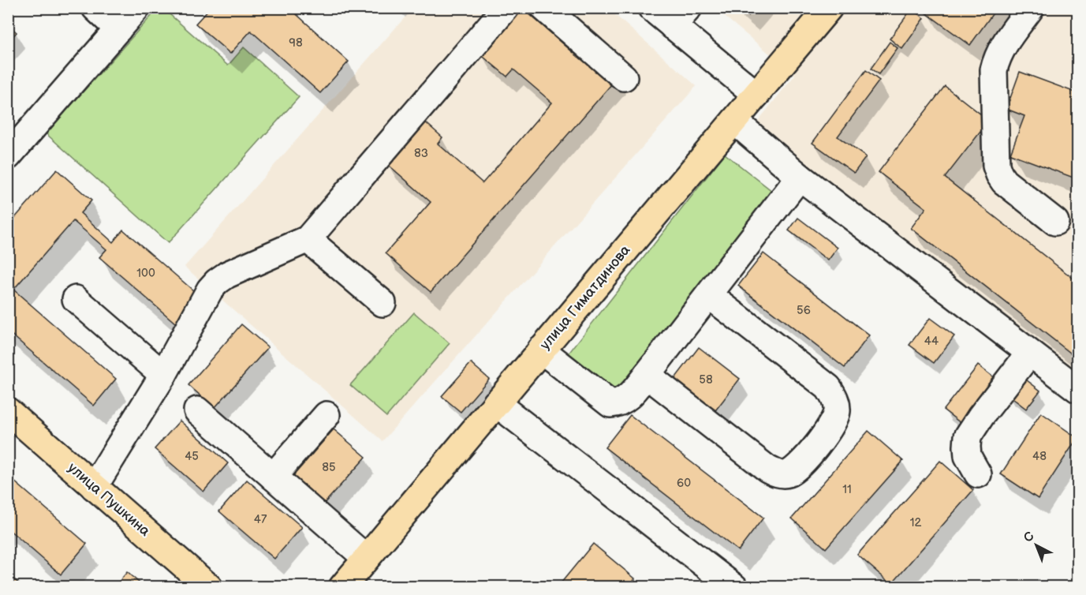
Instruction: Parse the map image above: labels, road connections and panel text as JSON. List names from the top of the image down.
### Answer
{
  "streets": {
    "main road": ["улица Гиматдинова", "улица Пушкина"]
  },
  "house_numbers": [
    "98",
    "83",
    "100",
    "56",
    "44",
    "58",
    "45",
    "48",
    "85",
    "60",
    "11",
    "47",
    "12"
  ],
  "north": "top left"
}
